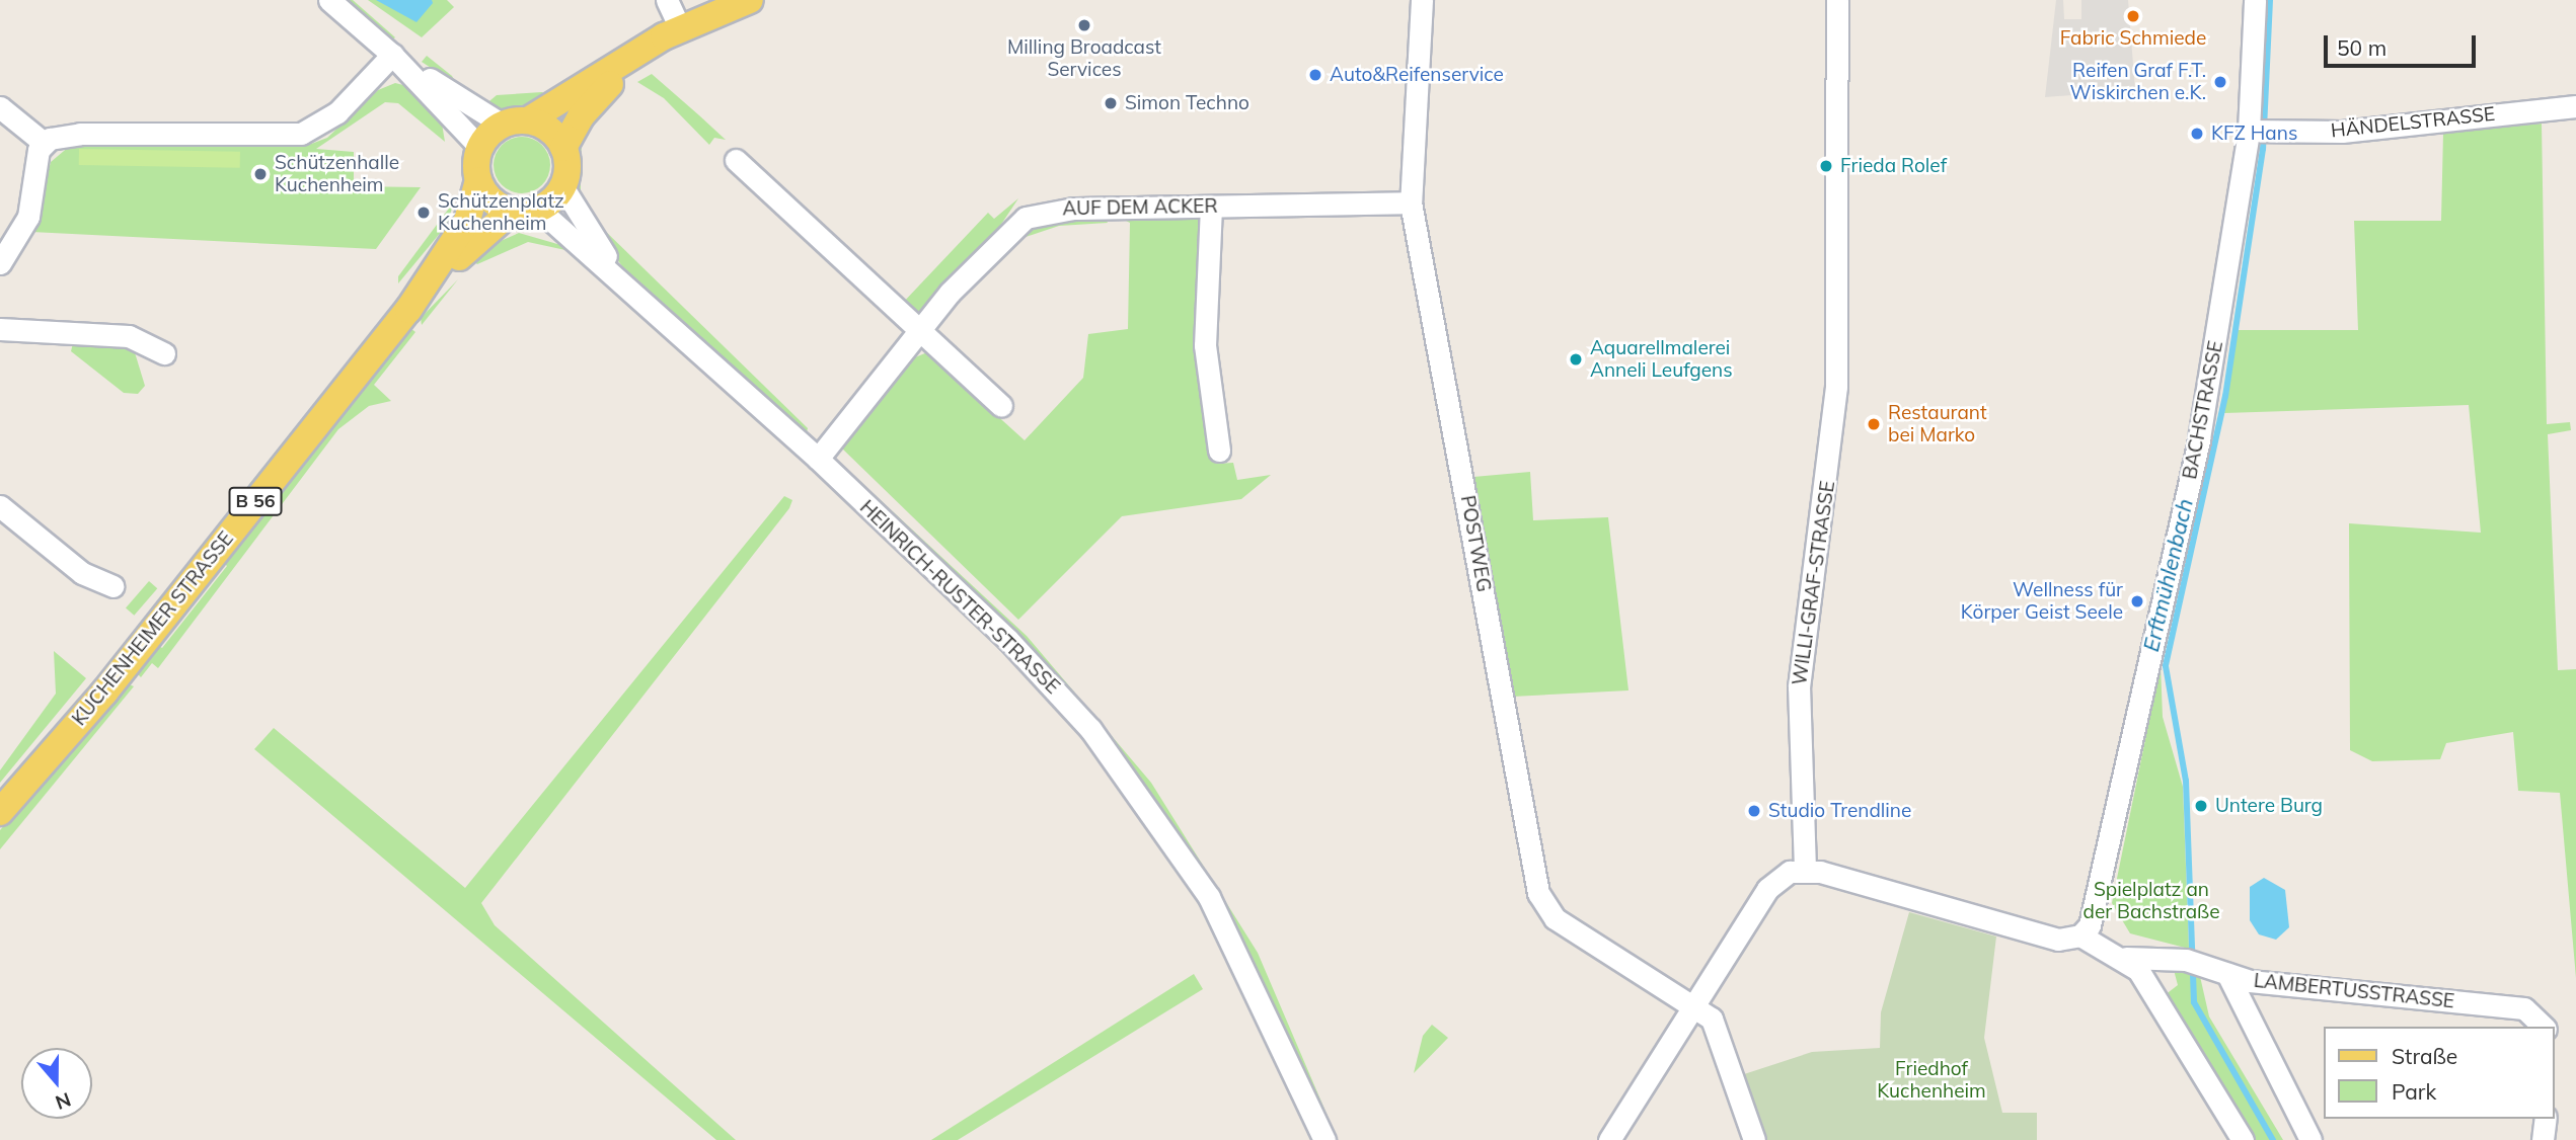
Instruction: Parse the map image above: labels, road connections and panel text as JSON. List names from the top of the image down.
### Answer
{
  "streets": {
    "main road": ["B 56", "KUCHENHEIMER STRASSE"],
    "street": [
      "HÄNDELSTRASSE",
      "AUF DEM ACKER",
      "BACHSTRASSE",
      "POSTWEG",
      "WILLI-GRAF-STRASSE",
      "HEINRICH-RUSTER-STRASSE",
      "LAMBERTUSSTRASSE"
    ]
  },
  "crossings": [
    ["HÄNDELSTRASSE", "BACHSTRASSE"],
    ["AUF DEM ACKER", "POSTWEG"],
    ["AUF DEM ACKER", "HEINRICH-RUSTER-STRASSE"],
    ["BACHSTRASSE", "LAMBERTUSSTRASSE"],
    ["HEINRICH-RUSTER-STRASSE", "KUCHENHEIMER STRASSE"]
  ],
  "water": ["Erftmühlenbach"],
  "parks": ["Spielplatz an der Bachstraße", "Friedhof Kuchenheim"],
  "places": [
    "Fabric Schmiede",
    "Milling Broadcast Services",
    "Auto&Reifenservice",
    "Reifen Graf F.T. Wiskirchen e.K.",
    "Simon Techno",
    "KFZ Hans",
    "Frieda Rolef",
    "Schützenhalle Kuchenheim",
    "Schützenplatz Kuchenheim",
    "Aquarellmalerei Anneli Leufgens",
    "Restaurant bei Marko",
    "Wellness für Körper Geist Seele",
    "Untere Burg",
    "Studio Trendline"
  ],
  "legend": ["Straße", "Park"],
  "scale_bar": "50 m",
  "north": "bottom"
}
